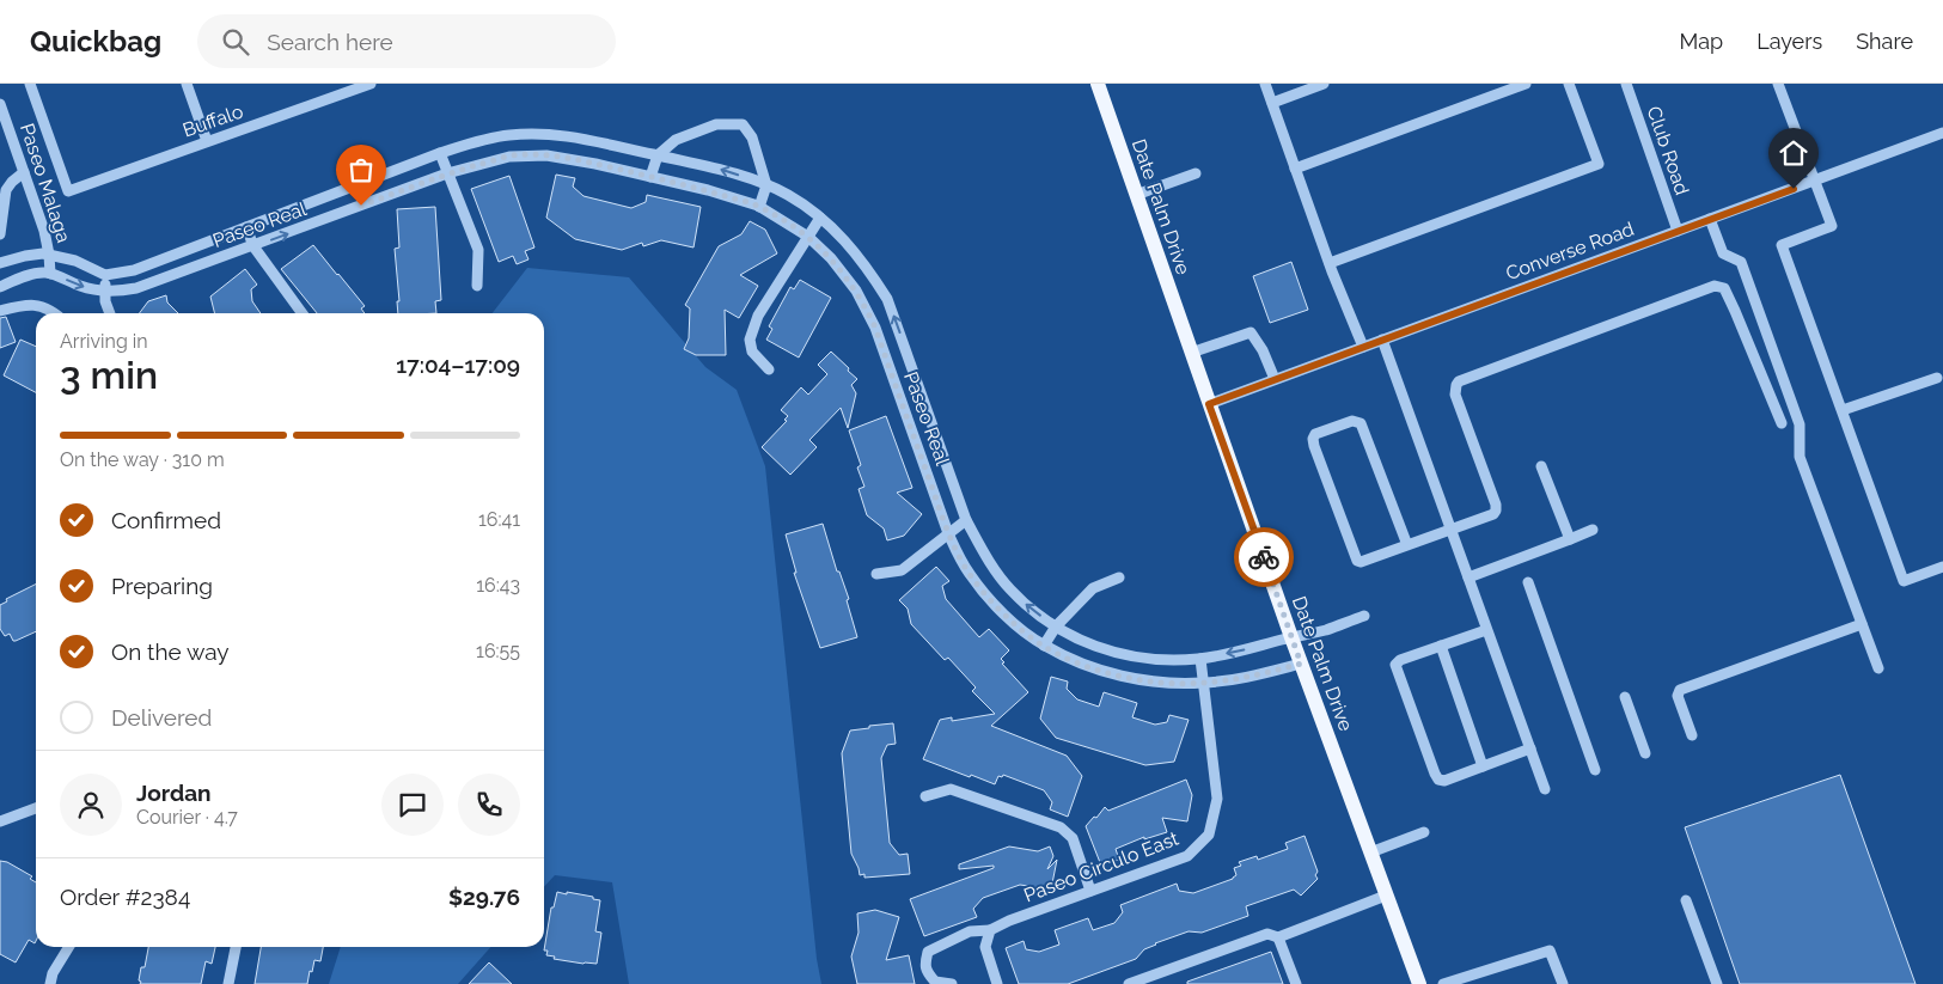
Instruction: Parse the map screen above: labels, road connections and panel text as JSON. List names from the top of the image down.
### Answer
{
  "streets": {
    "main road": ["Date Palm Drive"],
    "street": [
      "Buffalo",
      "Club Road",
      "Paseo Malaga",
      "Paseo Real",
      "Converse Road",
      "Paseo Circulo East"
    ]
  },
  "crossings": [
    ["Club Road", "Converse Road"],
    ["Paseo Malaga", "Paseo Real"],
    ["Date Palm Drive", "Paseo Real"],
    ["Date Palm Drive", "Converse Road"],
    ["Paseo Real", "Paseo Circulo East"]
  ],
  "page": {
    "header": "Quickbag",
    "search": "Search here",
    "nav": ["Map", "Layers", "Share"],
    "heading": ["3 min", "Arriving in", "17:04–17:09"],
    "panel": [
      "Jordan",
      "Courier · 4.7",
      "Order #2384",
      "$29.76"
    ],
    "bar": "On the way · 310 m",
    "list": [
      ["Confirmed", "16:41"],
      ["Preparing", "16:43"],
      ["On the way", "16:55"],
      "Delivered"
    ]
  }
}
